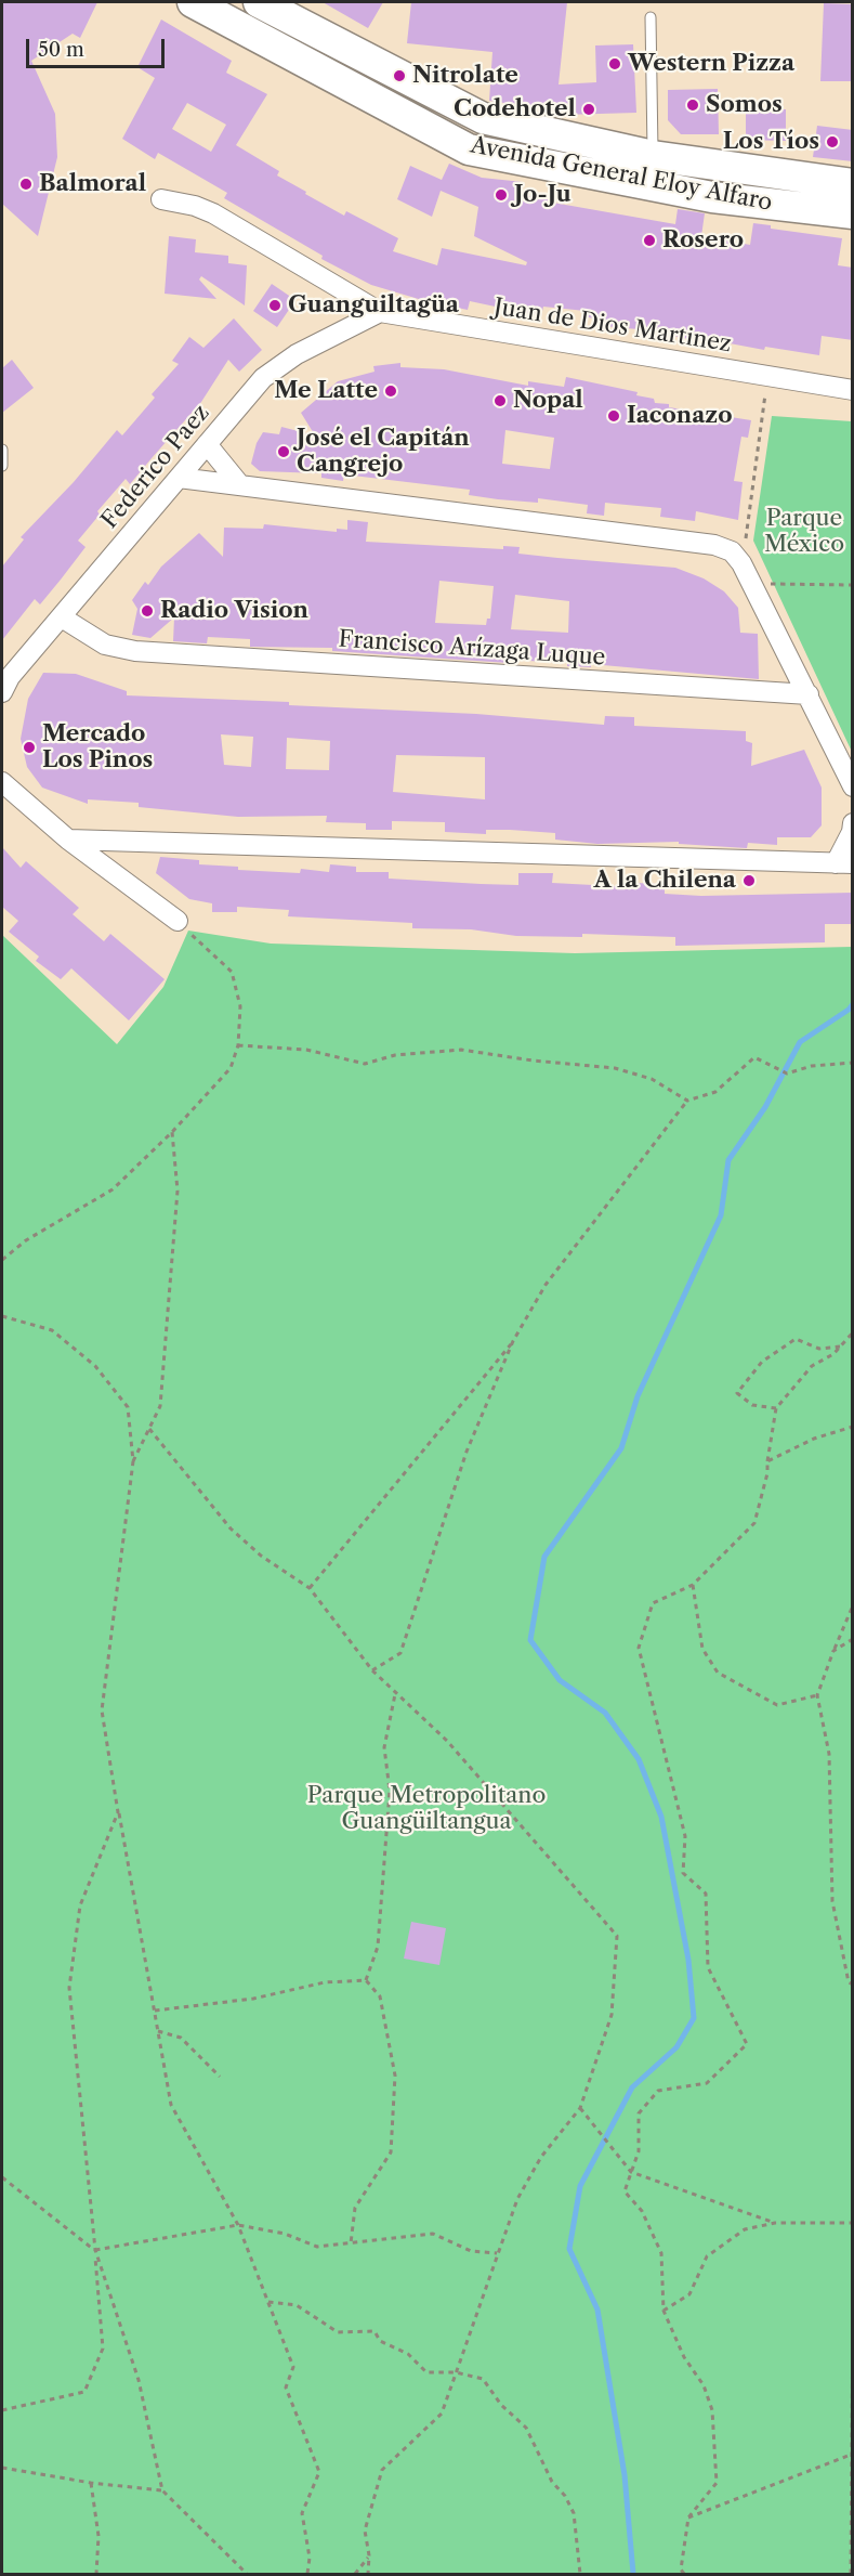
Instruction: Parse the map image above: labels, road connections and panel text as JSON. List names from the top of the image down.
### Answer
{
  "streets": {
    "main road": ["Avenida General Eloy Alfaro"],
    "street": ["Juan de Dios Martinez", "Federico Paez", "Francisco Arízaga Luque"]
  },
  "crossings": [
    ["Juan de Dios Martinez", "Federico Paez"],
    ["Federico Paez", "Francisco Arízaga Luque"]
  ],
  "parks": ["Parque México", "Parque Metropolitano Guangüiltangua"],
  "places": [
    "Western Pizza",
    "Nitrolate",
    "Somos",
    "Codehotel",
    "Los Tíos",
    "Balmoral",
    "Jo-Ju",
    "Rosero",
    "Guanguiltagüa",
    "Me Latte",
    "Nopal",
    "Iaconazo",
    "José el Capitán Cangrejo",
    "Radio Vision",
    "Mercado Los Pinos",
    "A la Chilena"
  ],
  "scale_bar": "50 m"
}
